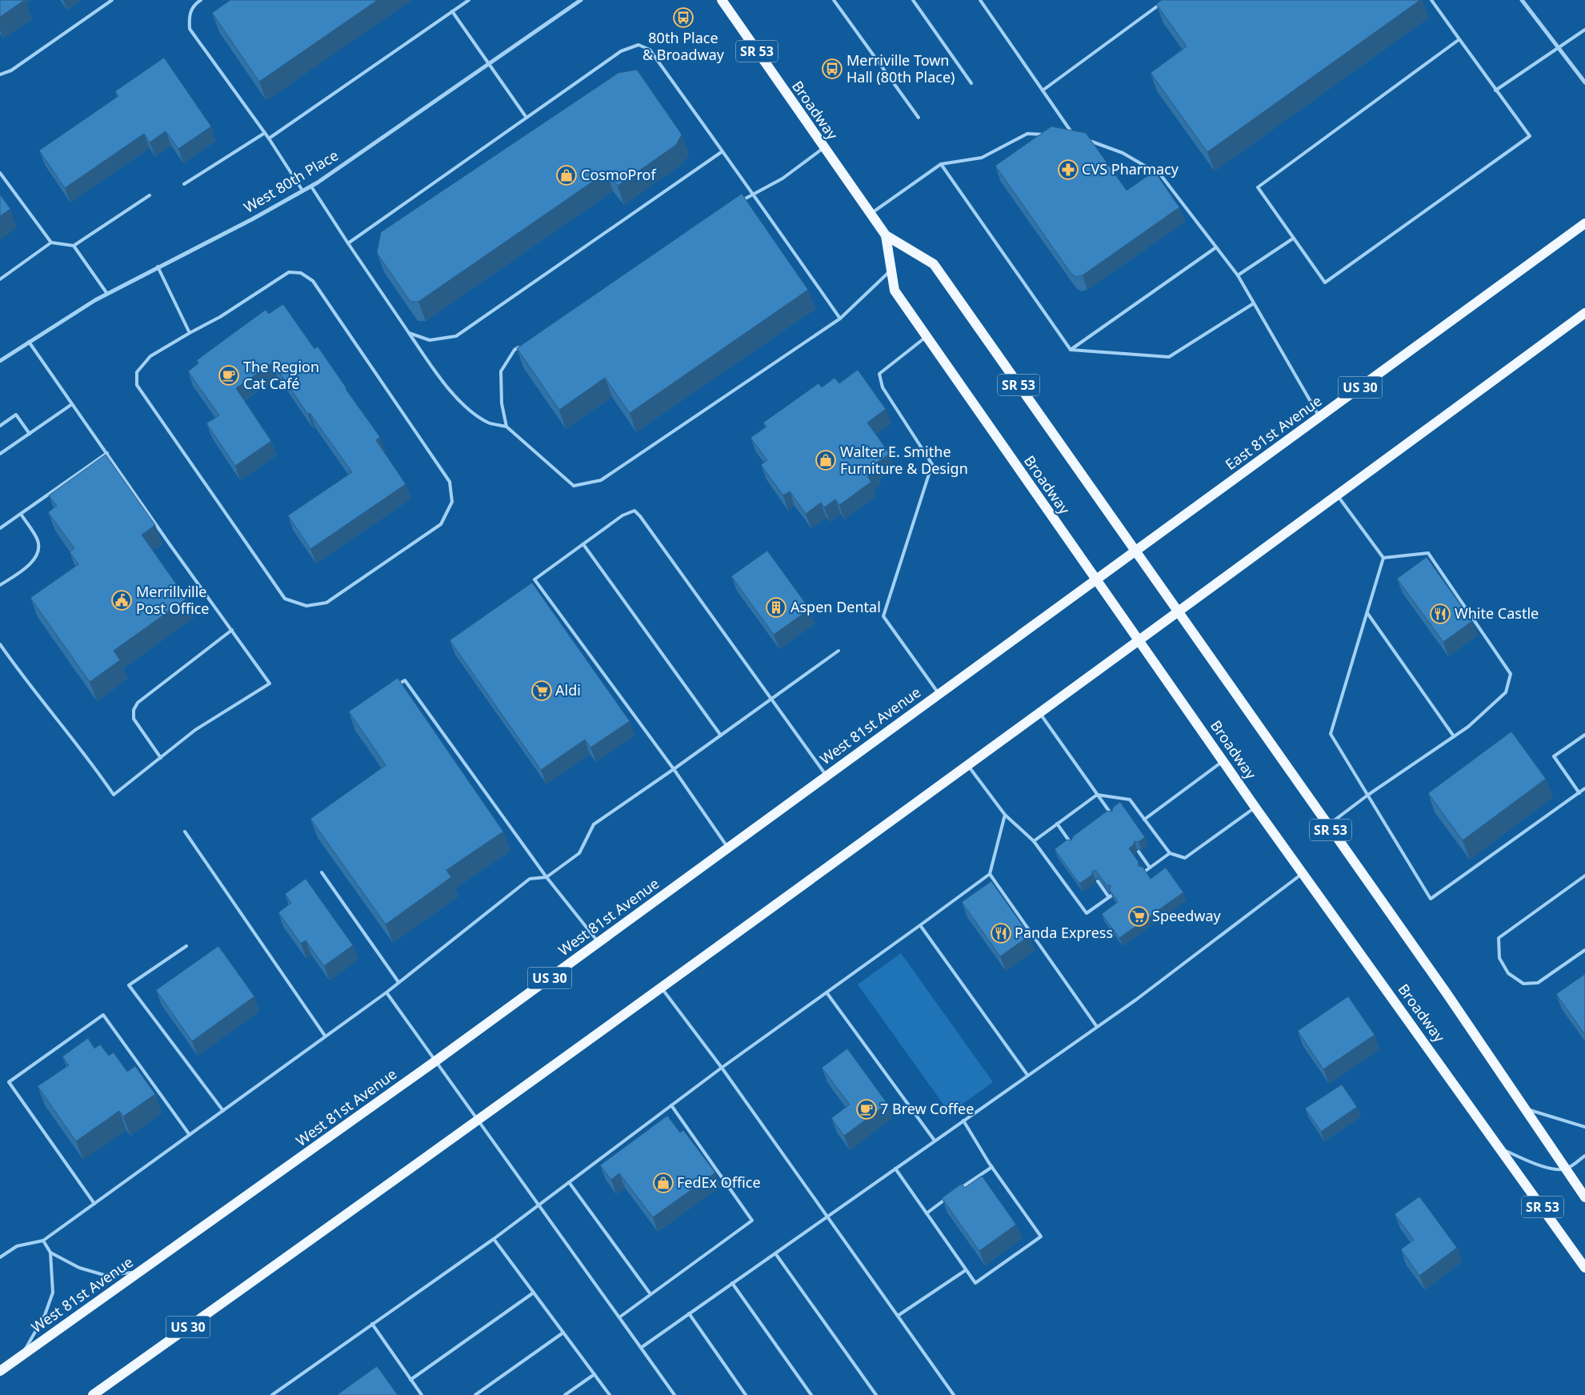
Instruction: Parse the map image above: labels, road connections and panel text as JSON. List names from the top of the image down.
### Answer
{
  "streets": {
    "main road": [
      "SR 53",
      "Broadway",
      "US 30",
      "East 81st Avenue",
      "West 81st Avenue"
    ],
    "street": ["West 80th Place"]
  },
  "crossings": [
    ["Broadway", "US 30"],
    ["Broadway", "East 81st Avenue"],
    ["Broadway", "West 81st Avenue"],
    ["East 81st Avenue", "West 81st Avenue"]
  ],
  "places": {
    "bus stop": ["80th Place & Broadway", "Merriville Town Hall (80th Place)"],
    "pharmacy": ["CVS Pharmacy"],
    "shop": ["CosmoProf", "Walter E. Smithe Furniture & Design", "FedEx Office"],
    "cafe": ["The Region Cat Café", "7 Brew Coffee"],
    "public building": ["Merrillville Post Office"],
    "building": ["Aspen Dental"],
    "restaurant": ["White Castle", "Panda Express"],
    "supermarket": ["Aldi", "Speedway"]
  }
}
